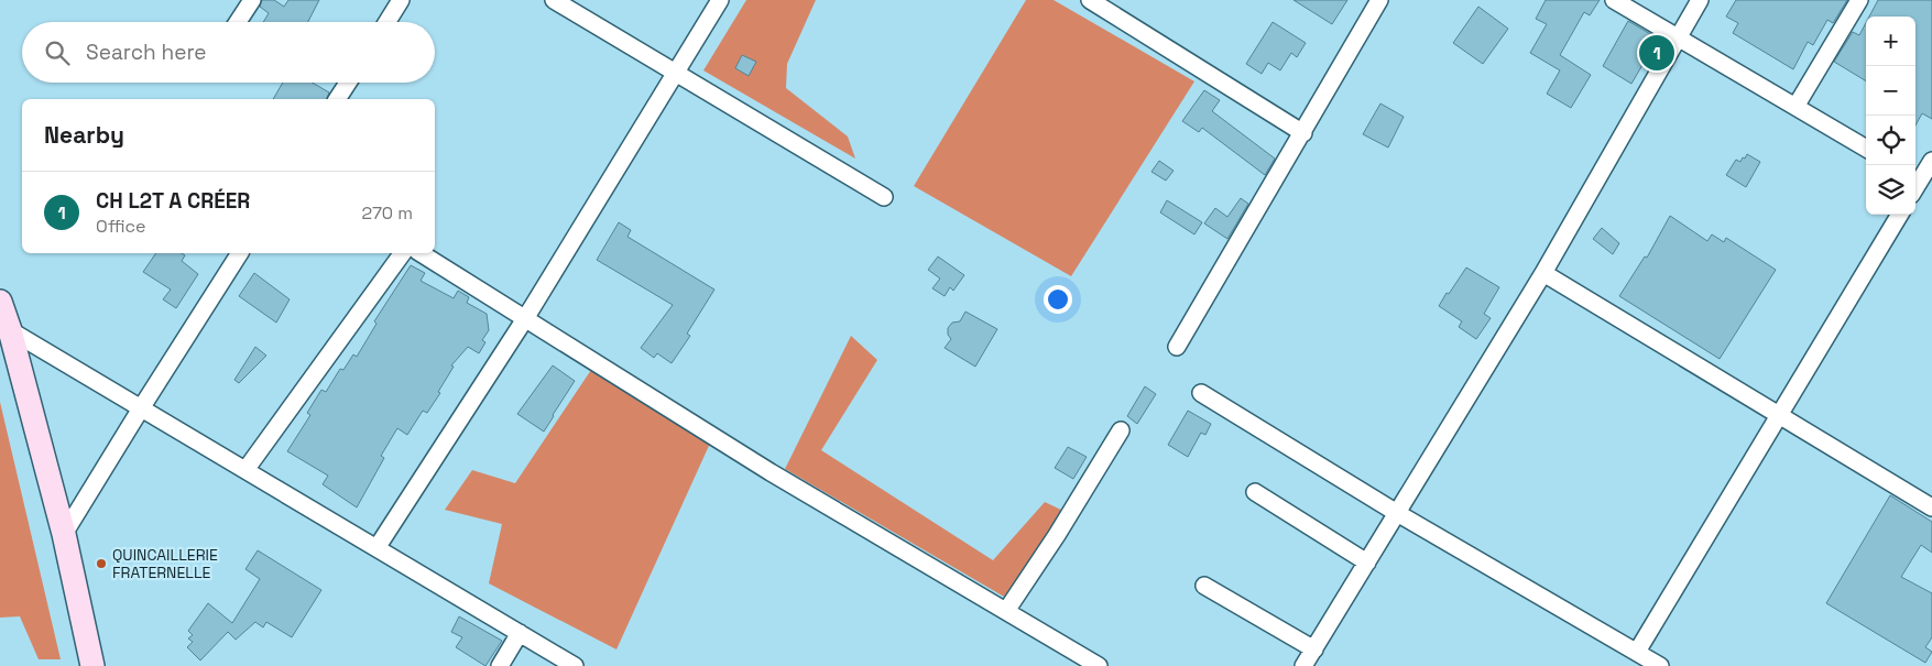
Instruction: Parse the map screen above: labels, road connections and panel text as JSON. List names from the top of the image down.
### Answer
{
  "places": ["QUINCAILLERIE FRATERNELLE"],
  "page": {
    "map_buttons": ["+", "−"],
    "search": "Search here",
    "pins": "1",
    "heading": "Nearby",
    "list": [
      {
        "mark": "1",
        "name": "CH L2T A CRÉER",
        "note": "Office",
        "value": "270 m"
      }
    ]
  }
}
